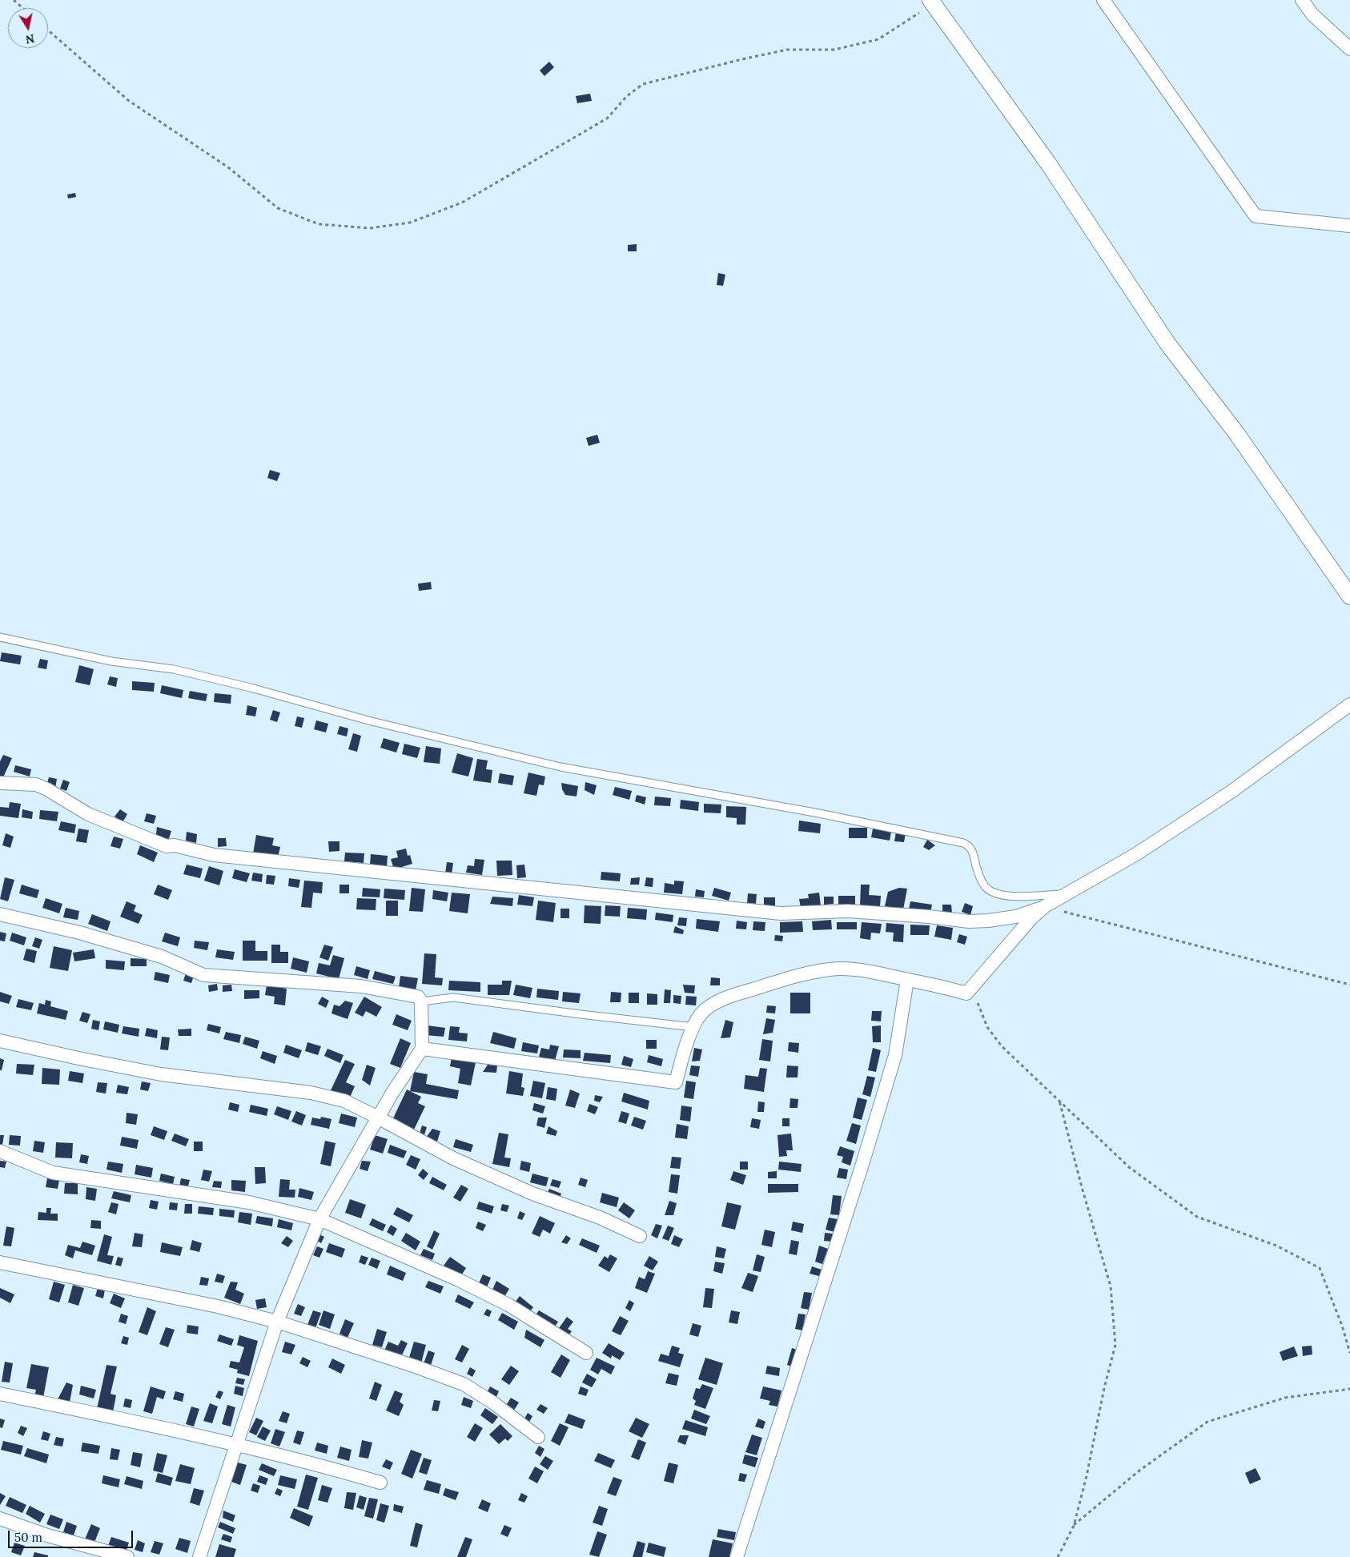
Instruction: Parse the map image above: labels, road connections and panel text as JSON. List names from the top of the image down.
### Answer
{
  "scale_bar": "50 m",
  "north": "bottom"
}
